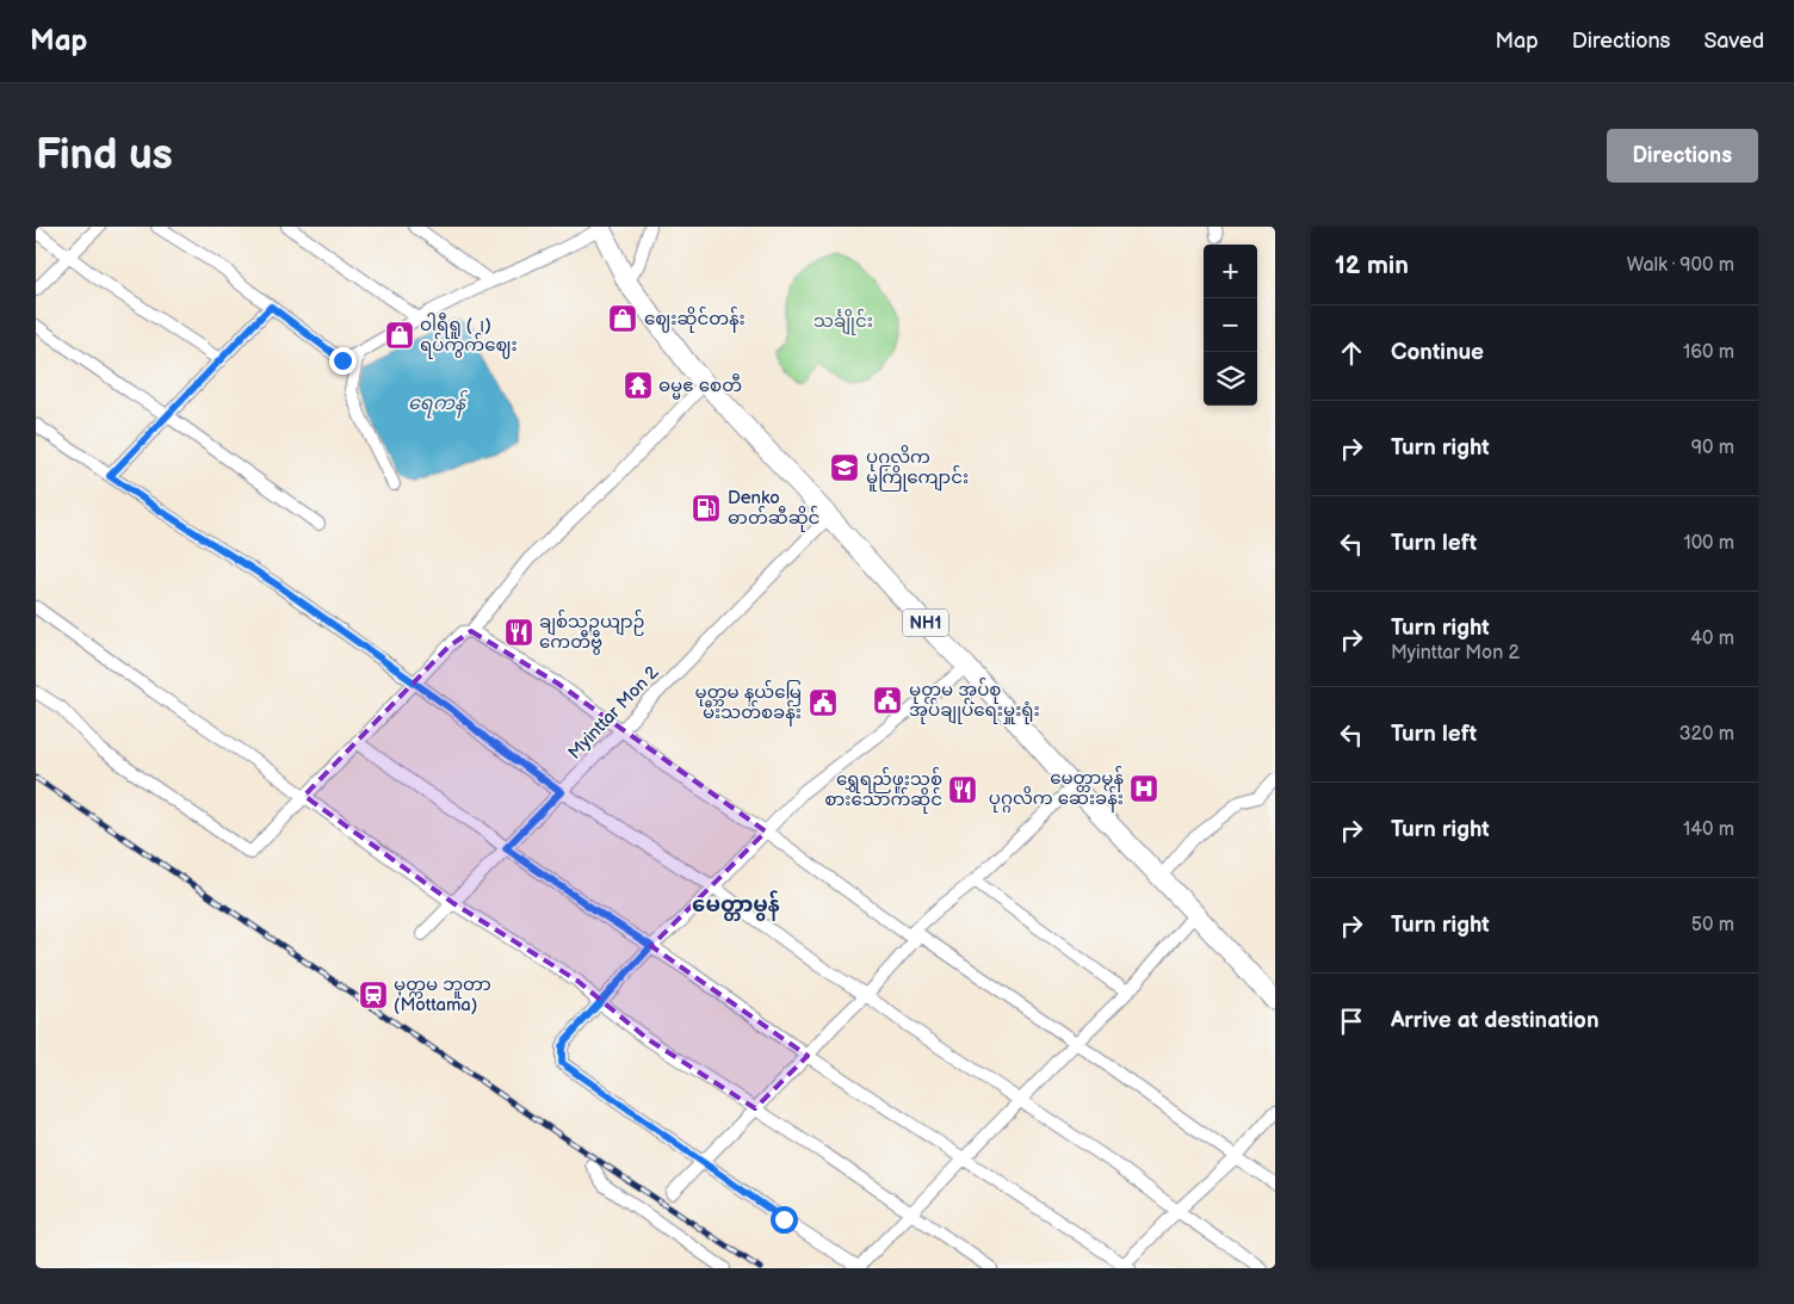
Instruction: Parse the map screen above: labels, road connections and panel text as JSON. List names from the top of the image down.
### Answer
{
  "streets": {
    "highway": ["NH1"],
    "street": ["Myinttar Mon 2"]
  },
  "crossings": [
    ["NH1", "Myinttar Mon 2"]
  ],
  "districts": ["မေတ္တာမွန်"],
  "water": ["ရေကန်"],
  "parks": ["သင်္ချိုင်း"],
  "places": {
    "shop": ["ဈေးဆိုင်တန်း", "ဝါရီရူ (၂) ရပ်ကွက်ဈေး"],
    "temple": ["ဓမ္မဧ စေတီ"],
    "school or university": ["ပုဂ္ဂလိက မူကြိုကျောင်း"],
    "fuel station": ["Denko ဓာတ်ဆီဆိုင်"],
    "restaurant": ["ချစ်သူဥယျာဉ် ကေတီဗွီ", "ရွှေရည်ဖူးသစ် စားသောက်ဆိုင်"],
    "public building": ["မုတ္တမ အုပ်စု အုပ်ချုပ်ရေးမှူးရုံး", "မုတ္တမ နယ်မြေ မီးသတ်စခန်း"],
    "hospital": ["မေတ္တာမွန် ပုဂ္ဂလိက ဆေးခန်း"],
    "station": ["မုတ္တမ ဘူတာ (Mottama)"]
  },
  "page": {
    "header": "Map",
    "nav": ["Map", "Directions", "Saved"],
    "buttons": "Directions",
    "title": "Find us",
    "heading": ["12 min", "Walk · 900 m"],
    "map_buttons": ["+", "−"],
    "list": [
      ["Continue", "160 m"],
      ["Turn right", "90 m"],
      ["Turn left", "100 m"],
      ["Turn right", "Myinttar Mon 2", "40 m"],
      ["Turn left", "320 m"],
      ["Turn right", "140 m"],
      ["Turn right", "50 m"],
      "Arrive at destination"
    ]
  }
}
